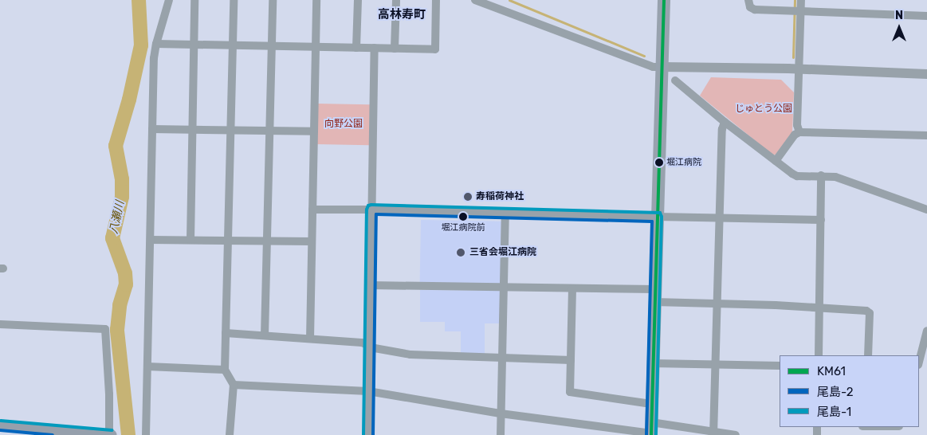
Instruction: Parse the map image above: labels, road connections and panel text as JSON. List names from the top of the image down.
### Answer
{
  "districts": ["高林寿町"],
  "water": ["八瀬川"],
  "parks": ["じゅとう公園", "向野公園"],
  "places": [
    "堀江病院",
    "寿稲荷神社",
    "堀江病院前",
    "三省会堀江病院"
  ],
  "lines": ["transit line KM61", "transit line 尾島-1", "transit line 尾島-2"],
  "legend": ["KM61", "尾島-2", "尾島-1"],
  "north": "top"
}
